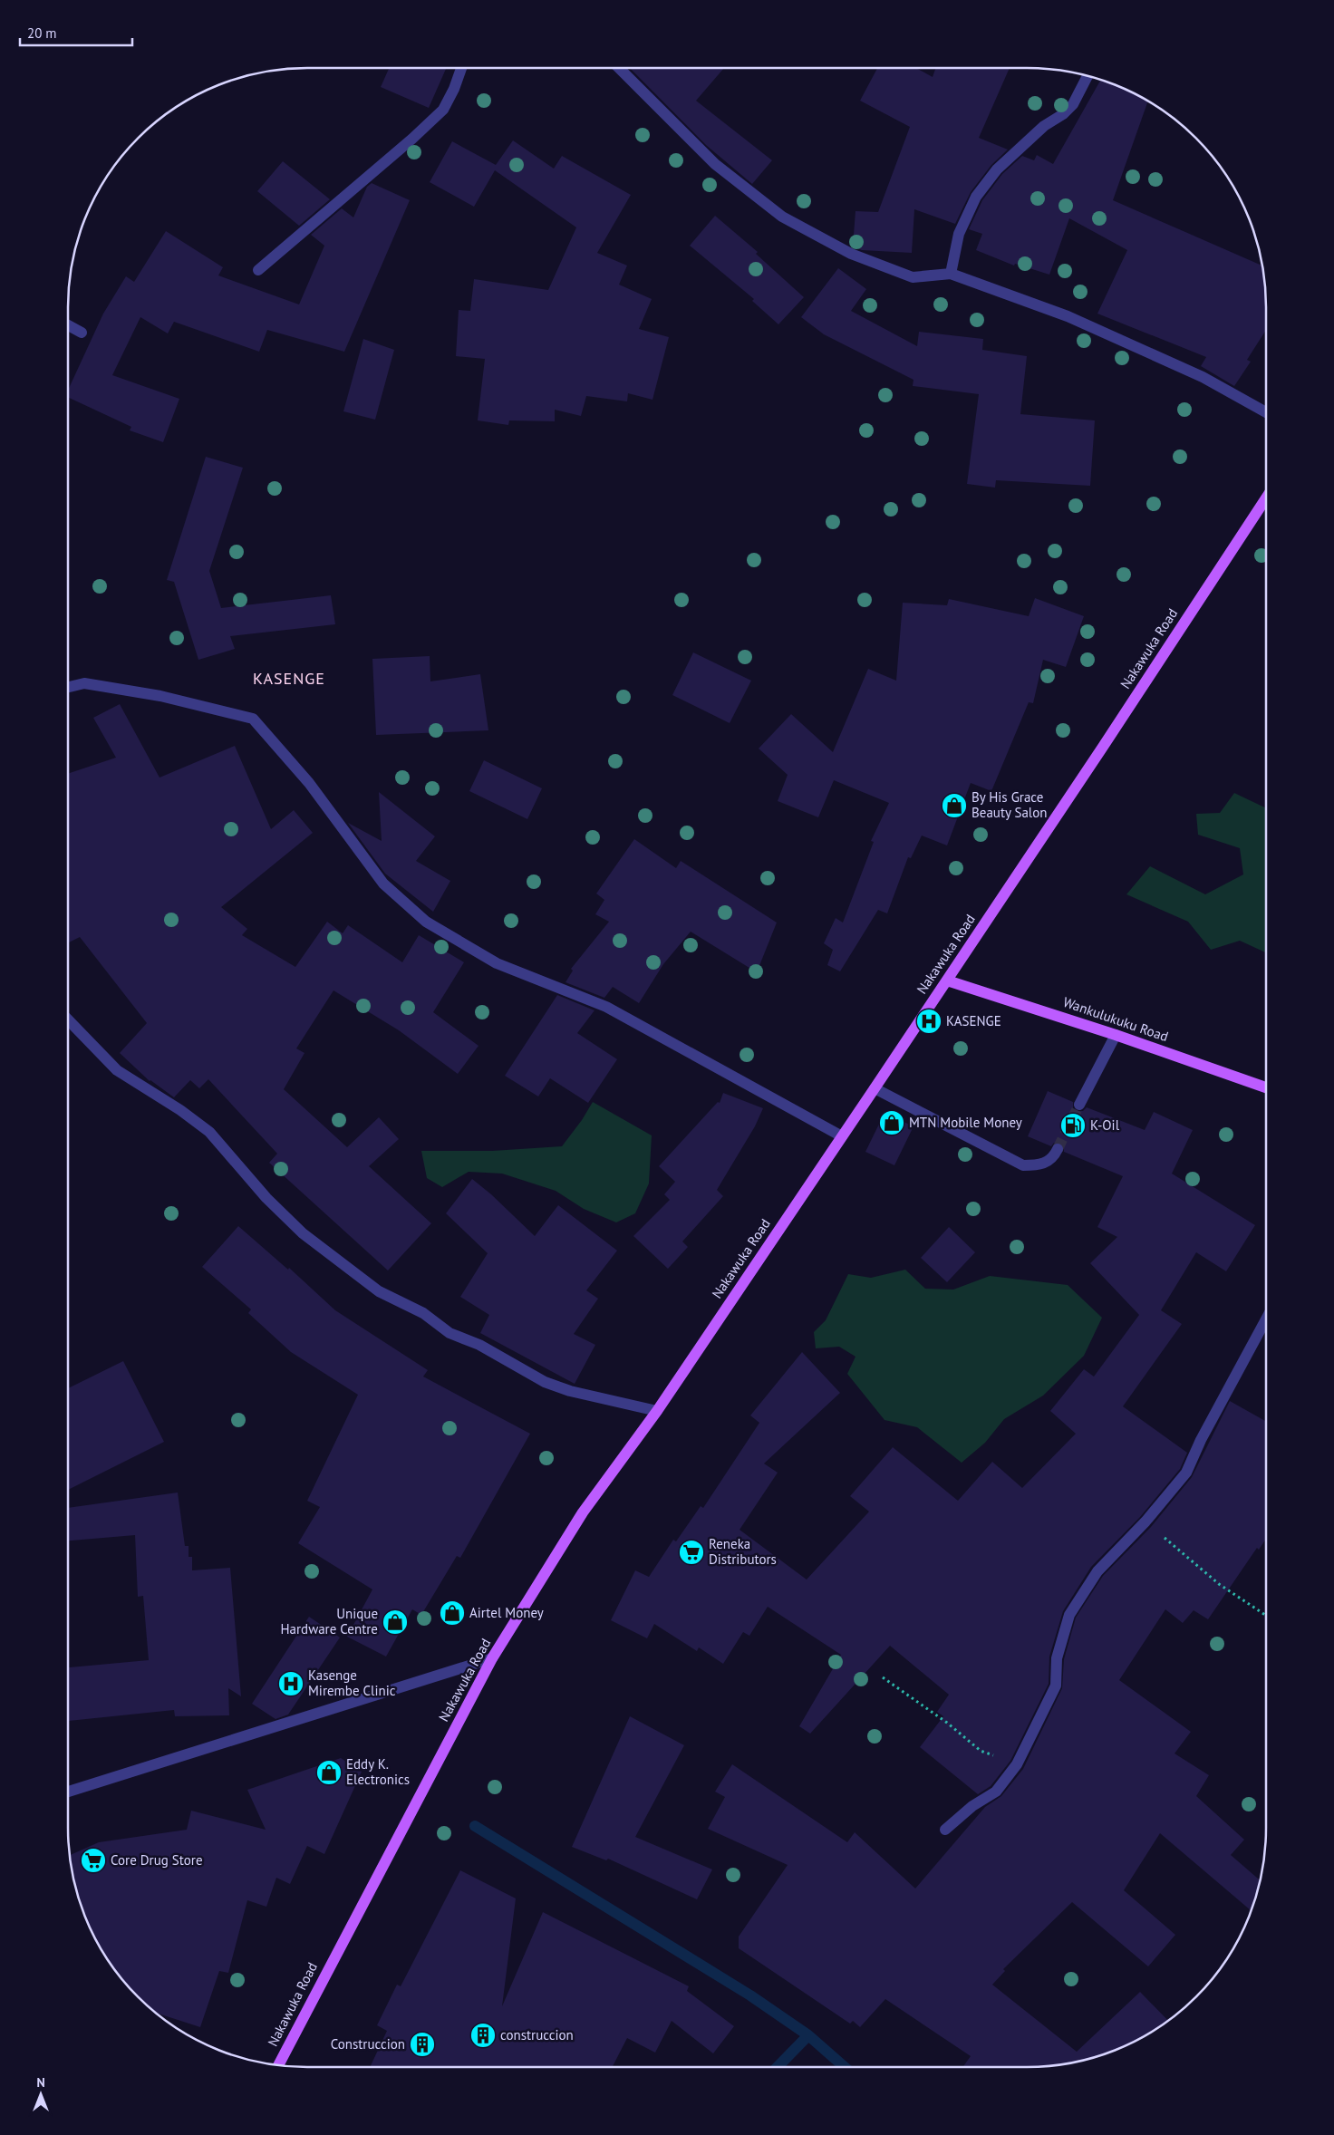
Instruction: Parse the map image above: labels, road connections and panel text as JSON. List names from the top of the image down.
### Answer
{
  "streets": {
    "main road": ["Nakawuka Road", "Wankulukuku Road"]
  },
  "crossings": [
    ["Nakawuka Road", "Wankulukuku Road"]
  ],
  "districts": ["KASENGE"],
  "places": {
    "shop": [
      "By His Grace Beauty Salon",
      "MTN Mobile Money",
      "Airtel Money",
      "Unique Hardware Centre",
      "Eddy K. Electronics"
    ],
    "hospital": ["KASENGE", "Kasenge Mirembe Clinic"],
    "fuel station": ["K-Oil"],
    "supermarket": ["Reneka Distributors", "Core Drug Store"],
    "building": ["construccion", "Construccion"]
  },
  "scale_bar": "20 m",
  "north": "top"
}
